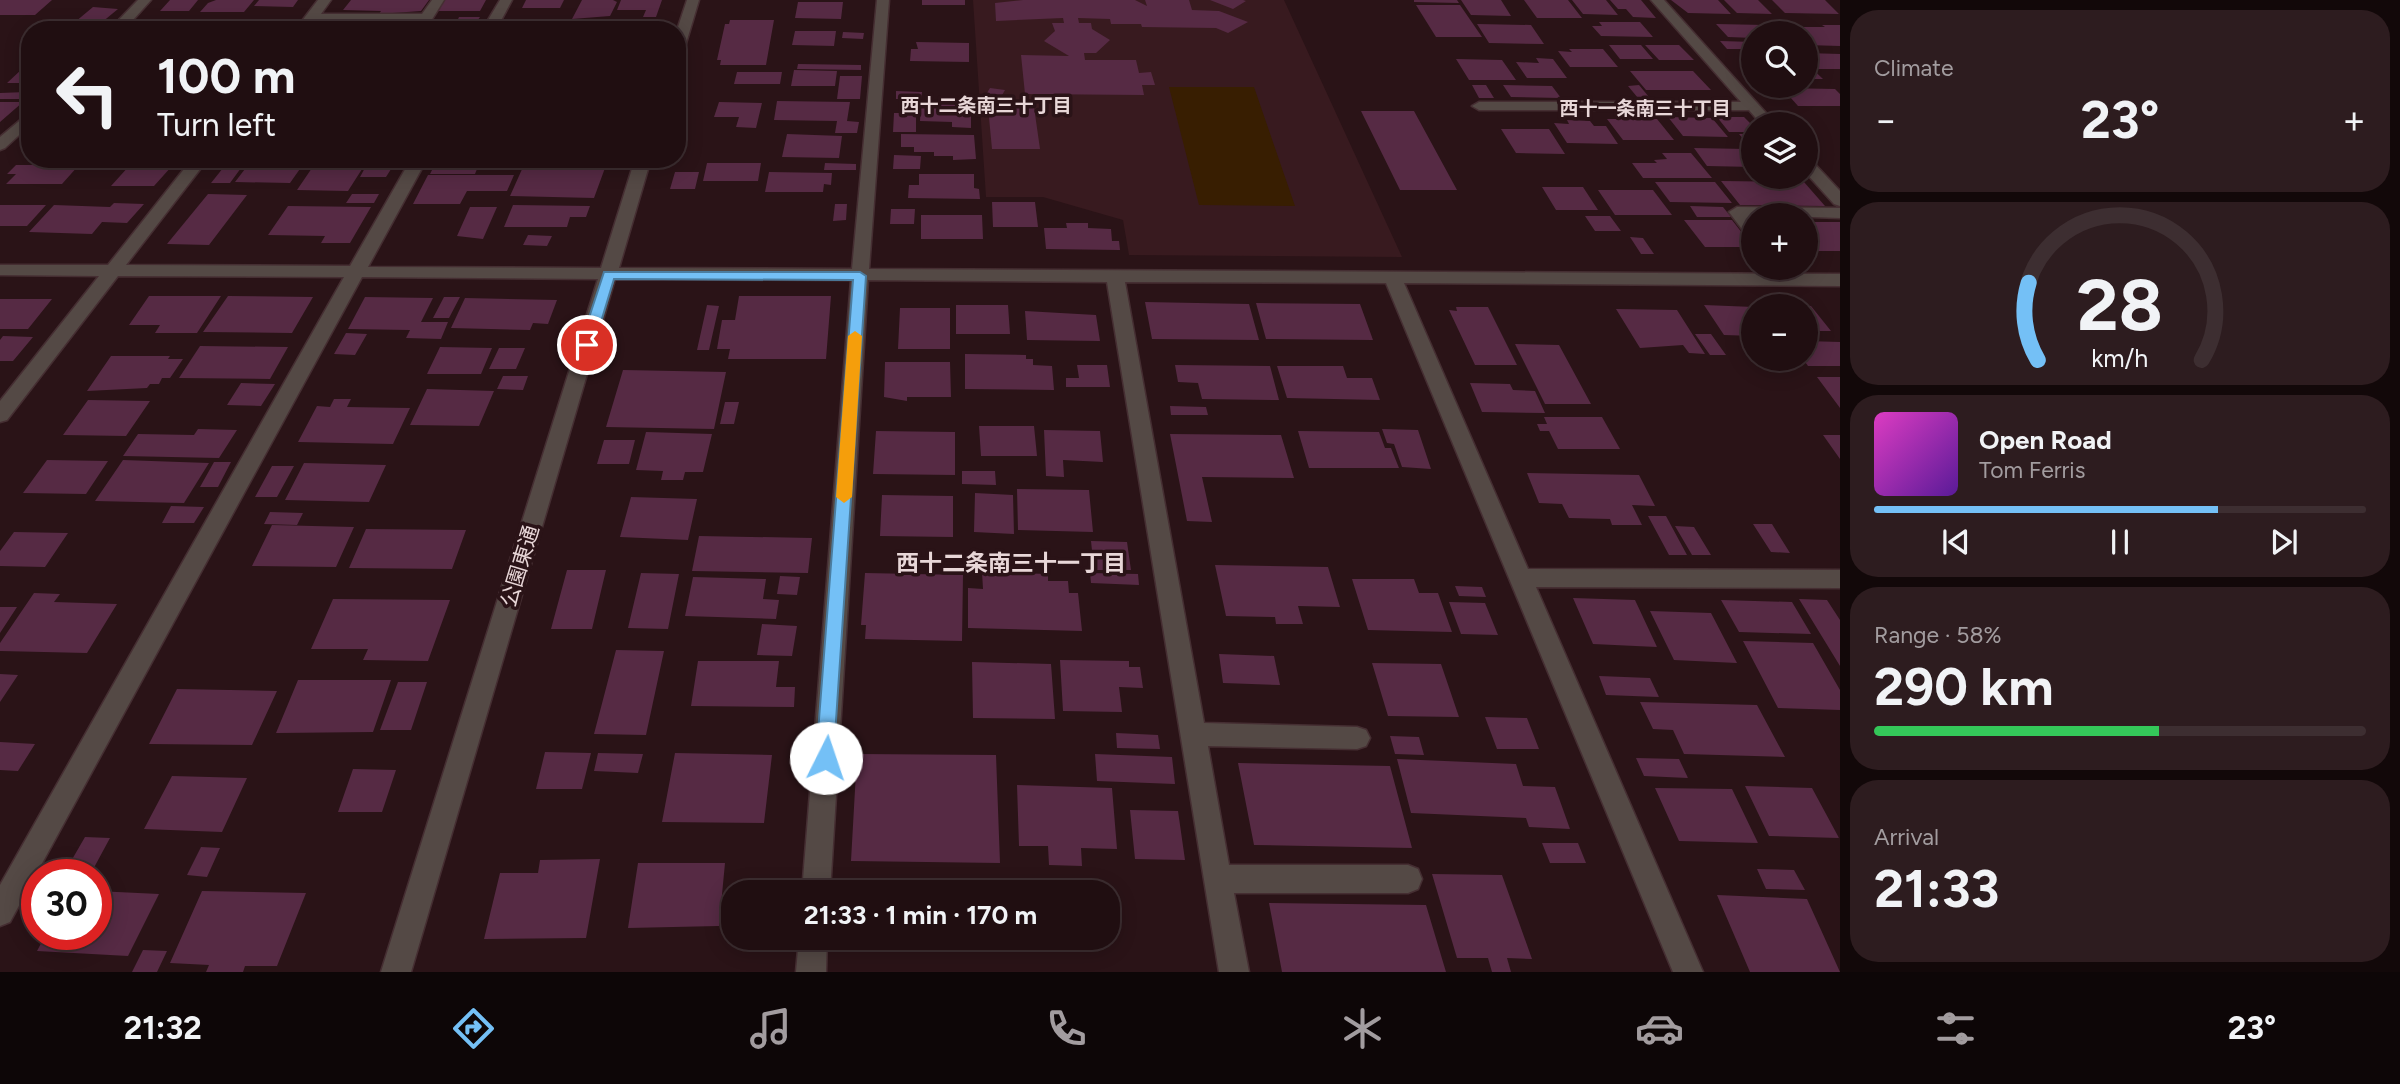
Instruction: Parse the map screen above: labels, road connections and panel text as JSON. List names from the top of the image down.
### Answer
{
  "streets": {
    "street": ["公園東通"]
  },
  "districts": ["西十二条南三十丁目", "西十一条南三十丁目", "西十二条南三十一丁目"],
  "page": {
    "tile": [
      "Climate",
      ["Range · 58%", "290 km"],
      ["Arrival", "21:33"]
    ],
    "map_buttons": ["+", "−"],
    "turn": ["100 m", "Turn left"],
    "heat": ["−", "23°", "+"],
    "song": ["Open Road", "Tom Ferris"],
    "limit": "30",
    "trip": "21:33 · 1 min · 170 m",
    "tabs": ["21:32", "23°"],
    "gauge": ["28", "km/h"]
  }
}
